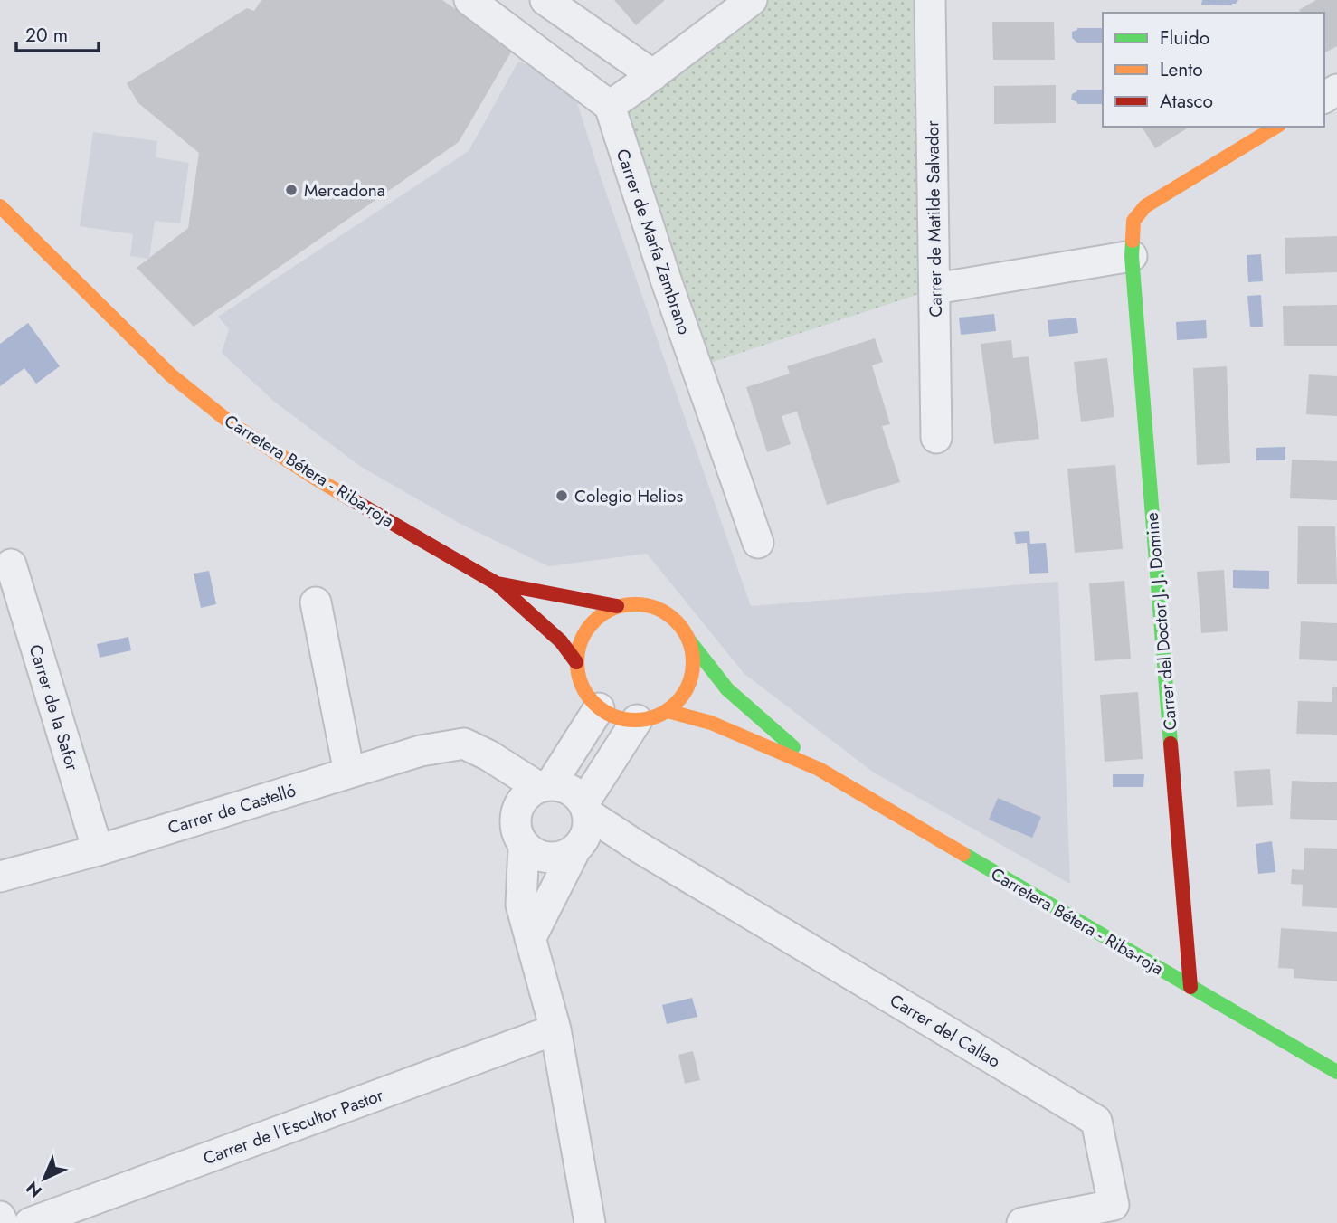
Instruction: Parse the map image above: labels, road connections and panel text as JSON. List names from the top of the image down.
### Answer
{
  "streets": {
    "main road": ["Carretera Bétera - Riba-roja", "Carrer del Doctor J. J. Domine"],
    "street": [
      "Carrer de Matilde Salvador",
      "Carrer de María Zambrano",
      "Carrer de la Safor",
      "Carrer de Castelló",
      "Carrer del Callao",
      "Carrer de l'Escultor Pastor"
    ]
  },
  "crossings": [
    ["Carretera Bétera - Riba-roja", "Carrer del Doctor J. J. Domine"],
    ["Carrer de la Safor", "Carrer de Castelló"]
  ],
  "places": ["Mercadona", "Colegio Helios"],
  "legend": ["Fluido", "Lento", "Atasco"],
  "scale_bar": "20 m",
  "north": "bottom left"
}
